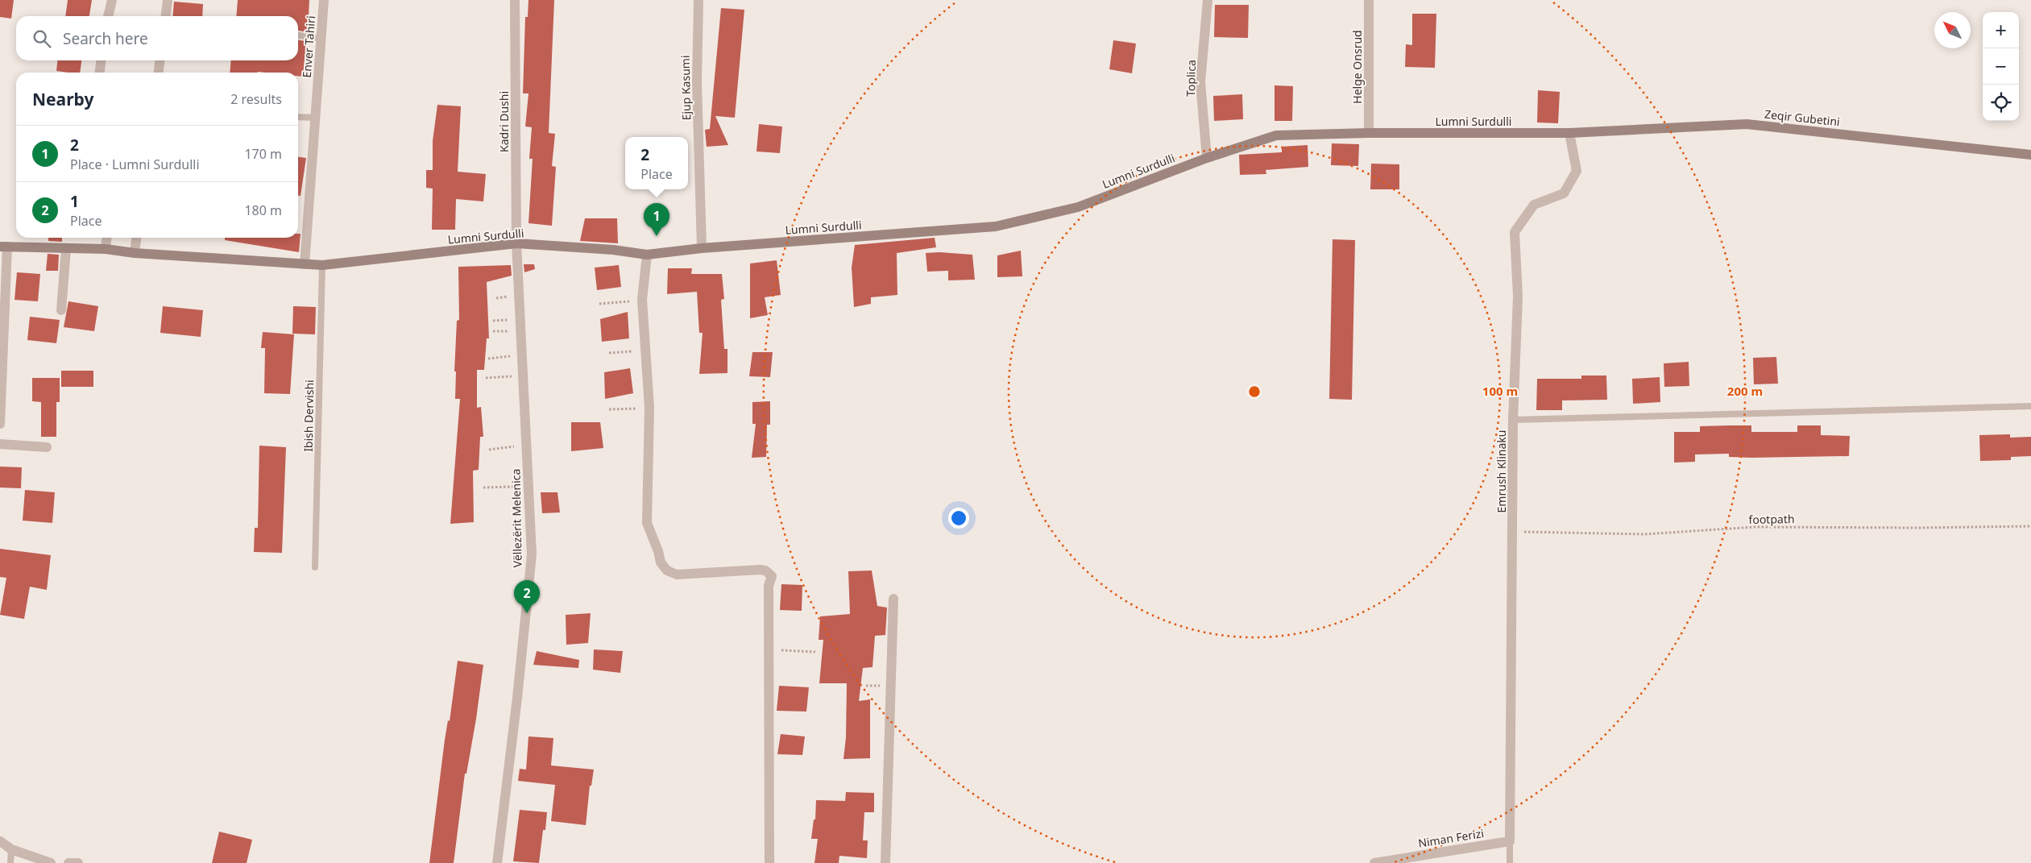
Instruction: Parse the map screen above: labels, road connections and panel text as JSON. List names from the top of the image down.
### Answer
{
  "streets": {
    "street": [
      "Enver Tahiri",
      "Helge Onsrud",
      "Toplica",
      "Ejup Kasumi",
      "Zeqir Gubetini",
      "Lumni Surdulli",
      "Kadri Dushi",
      "Emrush Klinaku",
      "Vëllezërit Melenica",
      "Niman Ferizi"
    ],
    "lane": ["Ibish Dervishi"],
    "path": ["footpath"]
  },
  "crossings": [
    ["Enver Tahiri", "Lumni Surdulli"],
    ["Helge Onsrud", "Lumni Surdulli"],
    ["Toplica", "Lumni Surdulli"],
    ["Ejup Kasumi", "Lumni Surdulli"],
    ["Zeqir Gubetini", "Lumni Surdulli"],
    ["Zeqir Gubetini", "Emrush Klinaku"],
    ["Lumni Surdulli", "Kadri Dushi"],
    ["Lumni Surdulli", "Ibish Dervishi"],
    ["Lumni Surdulli", "Emrush Klinaku"],
    ["Lumni Surdulli", "Vëllezërit Melenica"],
    ["Kadri Dushi", "Vëllezërit Melenica"],
    ["Emrush Klinaku", "footpath"],
    ["Emrush Klinaku", "Niman Ferizi"]
  ],
  "north": "top left",
  "page": {
    "map_buttons": ["+", "−"],
    "search": "Search here",
    "heading": ["Nearby", "2 results"],
    "list": [
      {
        "mark": "1",
        "name": "2",
        "note": "Place · Lumni Surdulli",
        "value": "170 m"
      },
      {
        "mark": "2",
        "name": "1",
        "note": "Place",
        "value": "180 m"
      }
    ],
    "popup": ["2", "Place"],
    "pins": ["1", "2"]
  },
  "rings": ["100 m", "200 m"]
}
